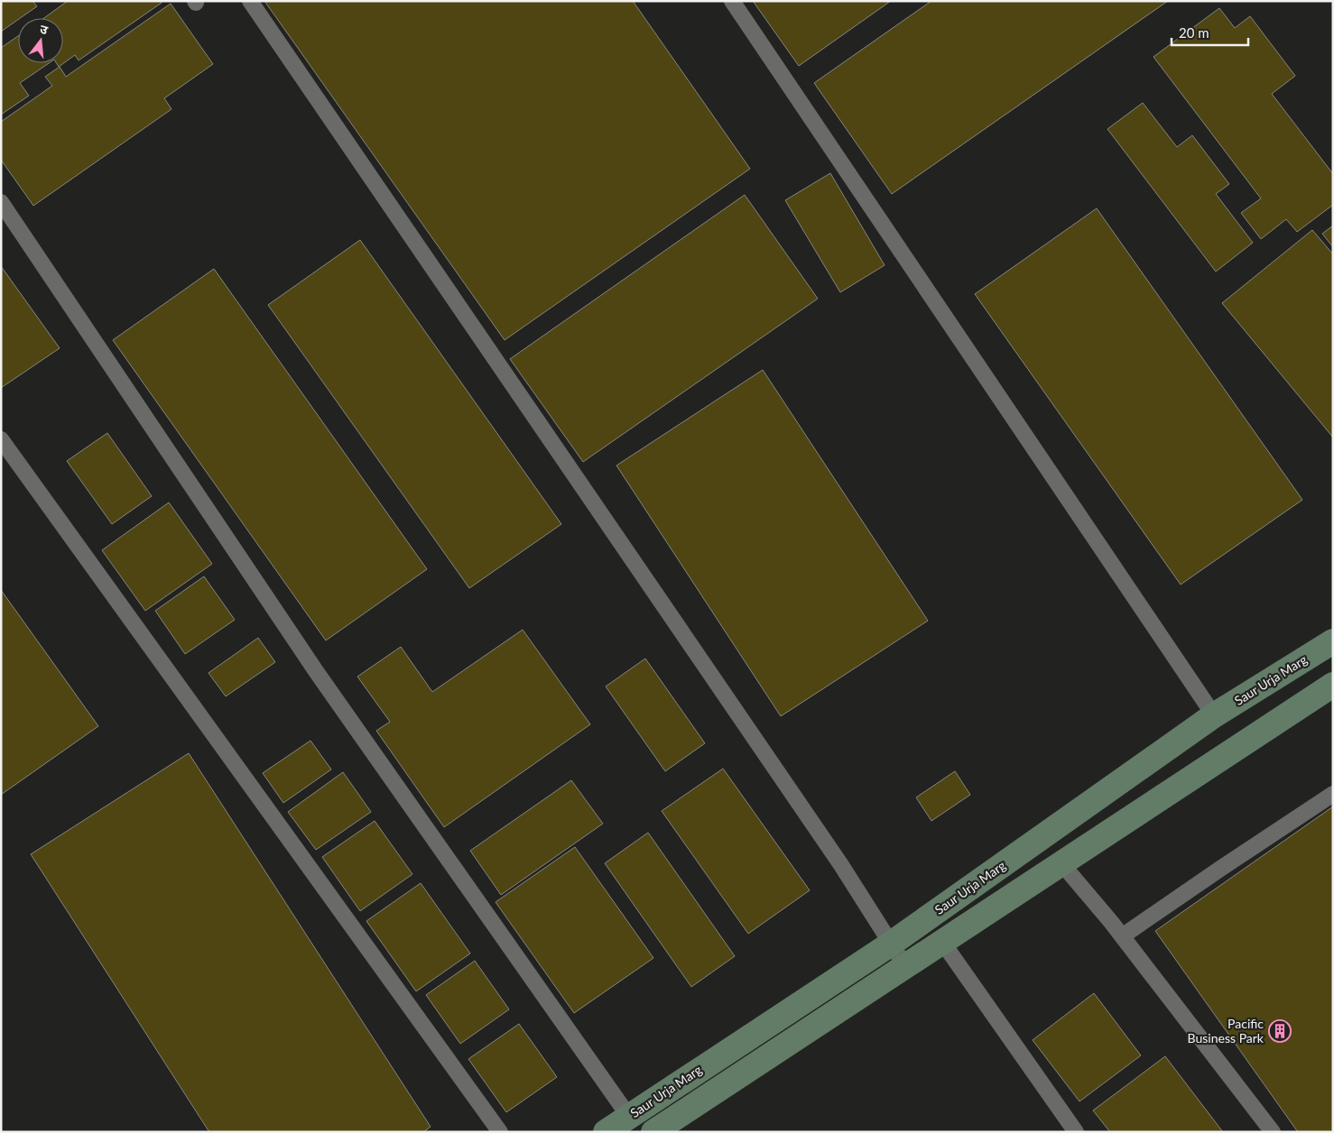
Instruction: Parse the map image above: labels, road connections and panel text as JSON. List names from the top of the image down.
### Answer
{
  "streets": {
    "street": ["Saur Urja Marg"]
  },
  "places": {
    "building": ["Pacific Business Park"]
  },
  "scale_bar": "20 m",
  "north": "top"
}
